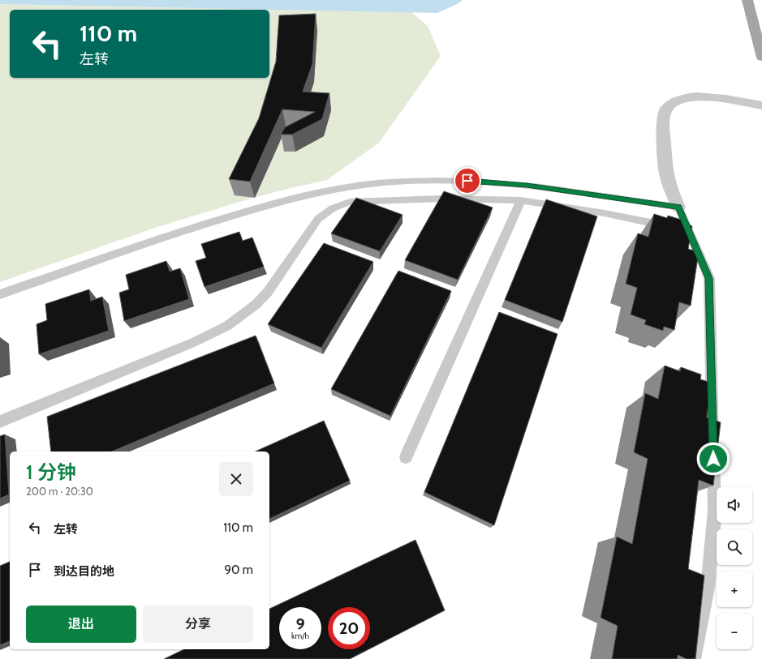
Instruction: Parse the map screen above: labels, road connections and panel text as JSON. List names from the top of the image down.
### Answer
{
  "page": {
    "turn": ["110 m", "左转"],
    "heading": ["1 分钟", "200 m · 20:30"],
    "map_buttons": ["+", "−"],
    "list": [
      {
        "name": "左转",
        "value": "110 m"
      },
      {
        "name": "到达目的地",
        "value": "90 m"
      }
    ],
    "buttons": ["退出", "分享"],
    "speed": "9 km/h",
    "limit": "20"
  }
}
